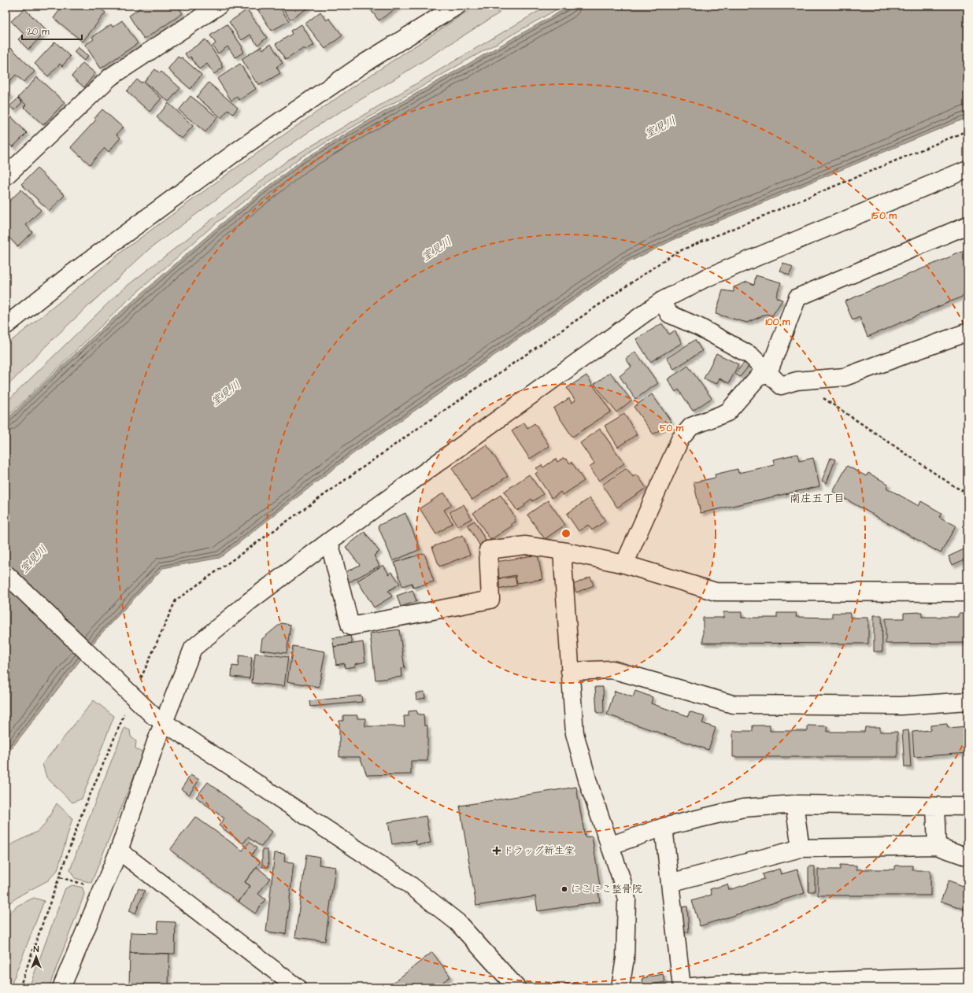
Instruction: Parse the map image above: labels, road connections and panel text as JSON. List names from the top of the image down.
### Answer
{
  "districts": ["南庄五丁目"],
  "water": ["室見川"],
  "places": {
    "health": ["ドラッグ新生堂"],
    "other": ["にこにこ整骨院"]
  },
  "scale_bar": "20 m",
  "north": "top",
  "rings": ["150 m", "100 m", "50 m"]
}
